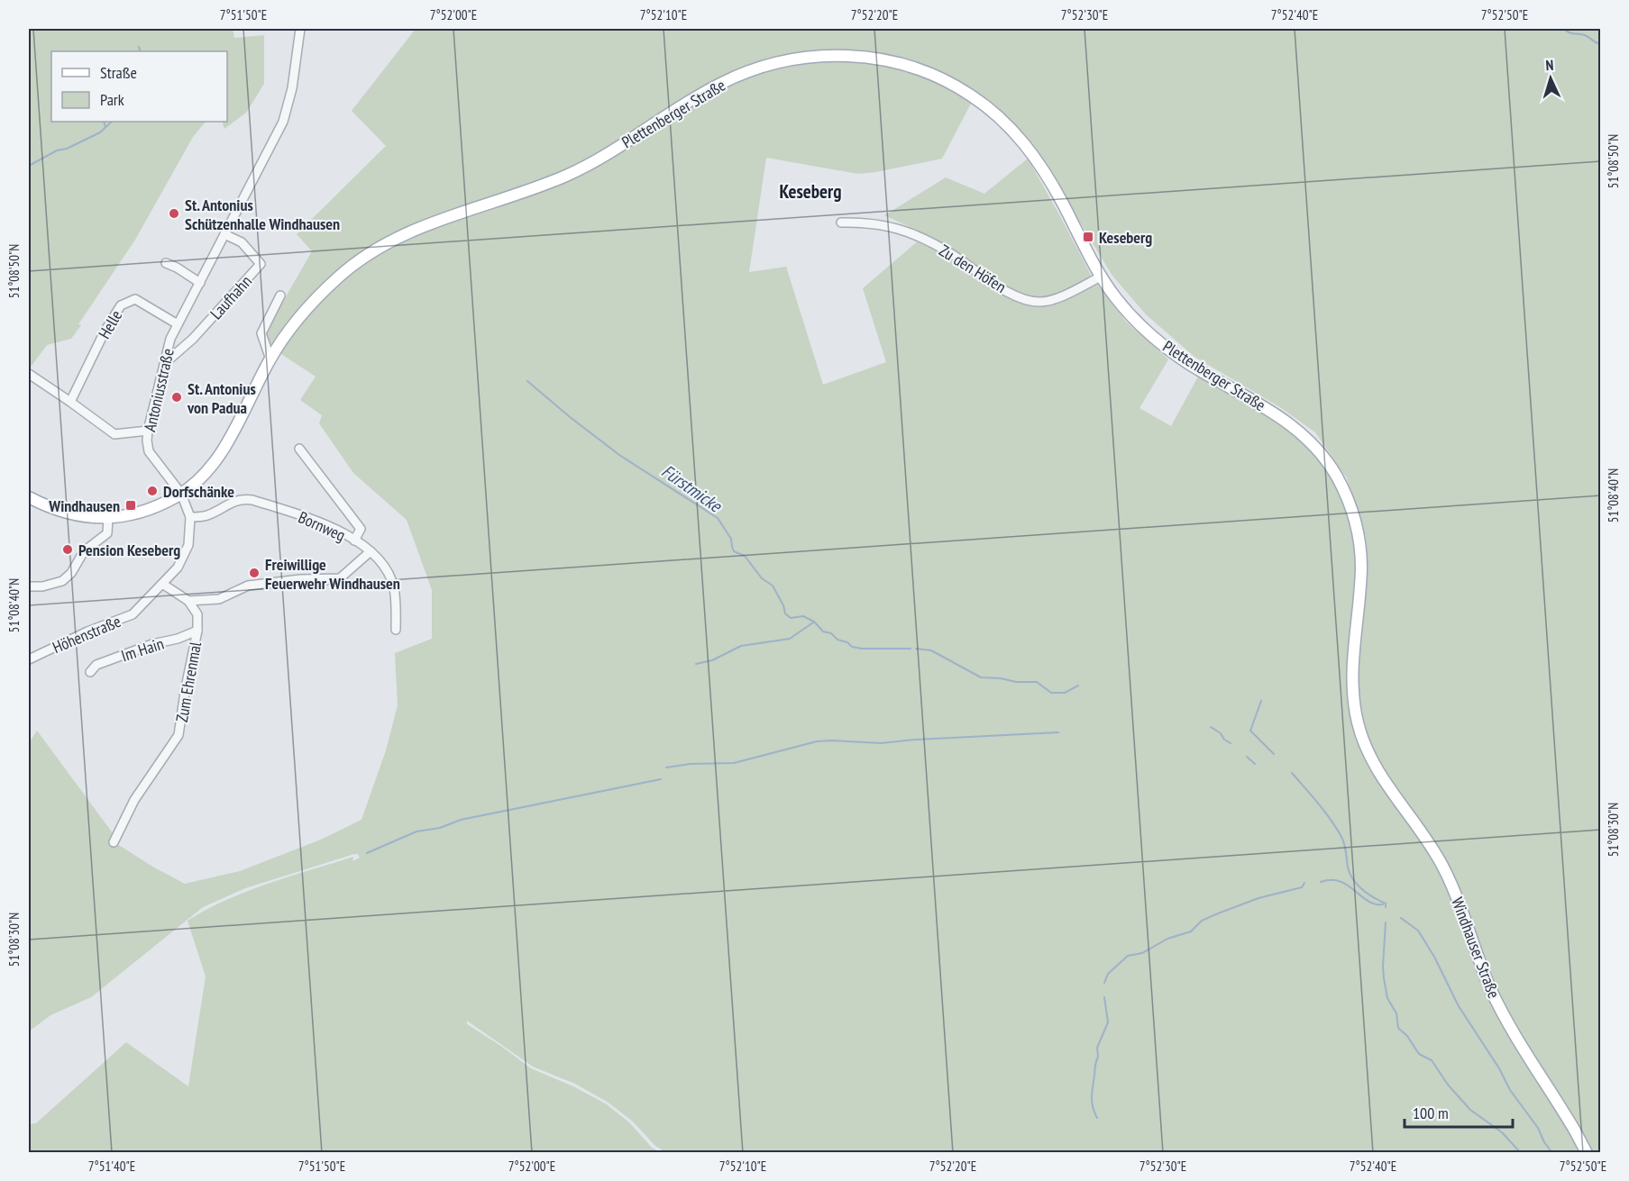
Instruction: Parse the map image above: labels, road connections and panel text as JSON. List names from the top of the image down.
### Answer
{
  "streets": {
    "main road": ["Plettenberger Straße", "Windhauser Straße"],
    "street": [
      "Zu den Höfen",
      "Laufhahn",
      "Helle",
      "Antoniusstraße",
      "Bornweg",
      "Höhenstraße",
      "Im Hain",
      "Zum Ehrenmal"
    ]
  },
  "crossings": [
    ["Plettenberger Straße", "Zu den Höfen"],
    ["Plettenberger Straße", "Antoniusstraße"],
    ["Plettenberger Straße", "Höhenstraße"],
    ["Plettenberger Straße", "Windhauser Straße"],
    ["Laufhahn", "Antoniusstraße"],
    ["Helle", "Antoniusstraße"],
    ["Antoniusstraße", "Höhenstraße"],
    ["Bornweg", "Höhenstraße"],
    ["Im Hain", "Zum Ehrenmal"]
  ],
  "districts": ["Keseberg"],
  "water": ["Fürstmicke"],
  "places": {
    "other": [
      "St. Antonius Schützenhalle Windhausen",
      "St. Antonius von Padua",
      "Dorfschänke",
      "Pension Keseberg",
      "Freiwillige Feuerwehr Windhausen"
    ],
    "transit": ["Keseberg", "Windhausen"]
  },
  "legend": ["Straße", "Park"],
  "scale_bar": "100 m",
  "north": "top",
  "coordinates": [
    "7°51'50\"E",
    "7°52'00\"E",
    "7°52'10\"E",
    "7°52'20\"E",
    "7°52'30\"E",
    "7°52'40\"E",
    "7°52'50\"E",
    "51°08'50\"N",
    "51°08'40\"N",
    "51°08'30\"N",
    "7°51'40\"E"
  ]
}
